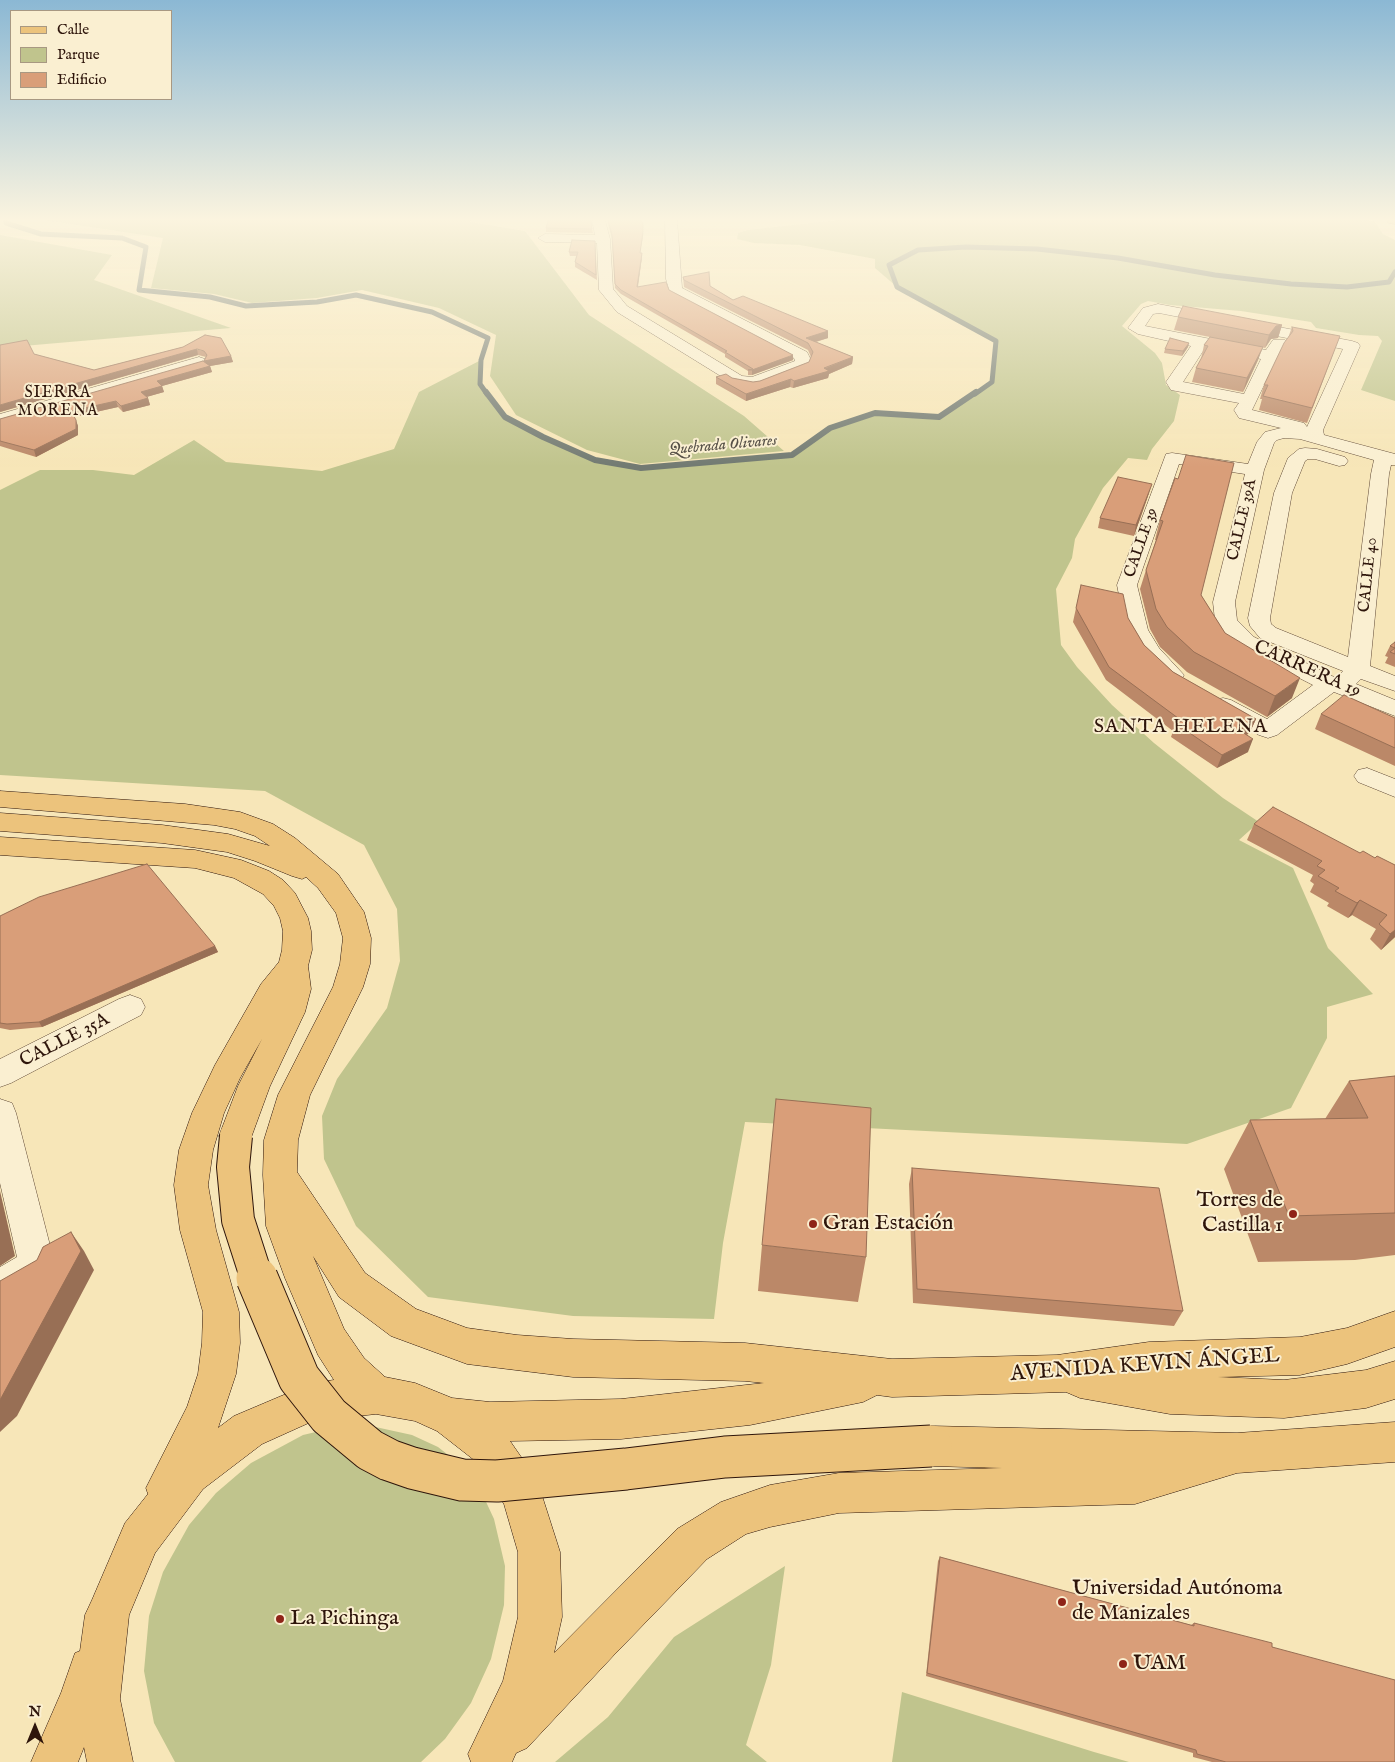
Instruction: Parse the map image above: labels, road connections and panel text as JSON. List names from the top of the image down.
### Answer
{
  "streets": {
    "main road": ["AVENIDA KEVIN ÁNGEL"],
    "street": [
      "CALLE 39A",
      "CALLE 39",
      "CALLE 40",
      "CARRERA 19",
      "CALLE 35A"
    ]
  },
  "crossings": [
    ["CALLE 39A", "CALLE 39"],
    ["CALLE 39A", "CARRERA 19"],
    ["CALLE 39", "CARRERA 19"],
    ["CALLE 40", "CARRERA 19"]
  ],
  "districts": ["SIERRA MORENA", "SANTA HELENA"],
  "water": ["Quebrada Olivares"],
  "places": [
    "Torres de Castilla 1",
    "Gran Estación",
    "Universidad Autónoma de Manizales",
    "La Pichinga",
    "UAM"
  ],
  "legend": ["Calle", "Parque", "Edificio"],
  "north": "top"
}
